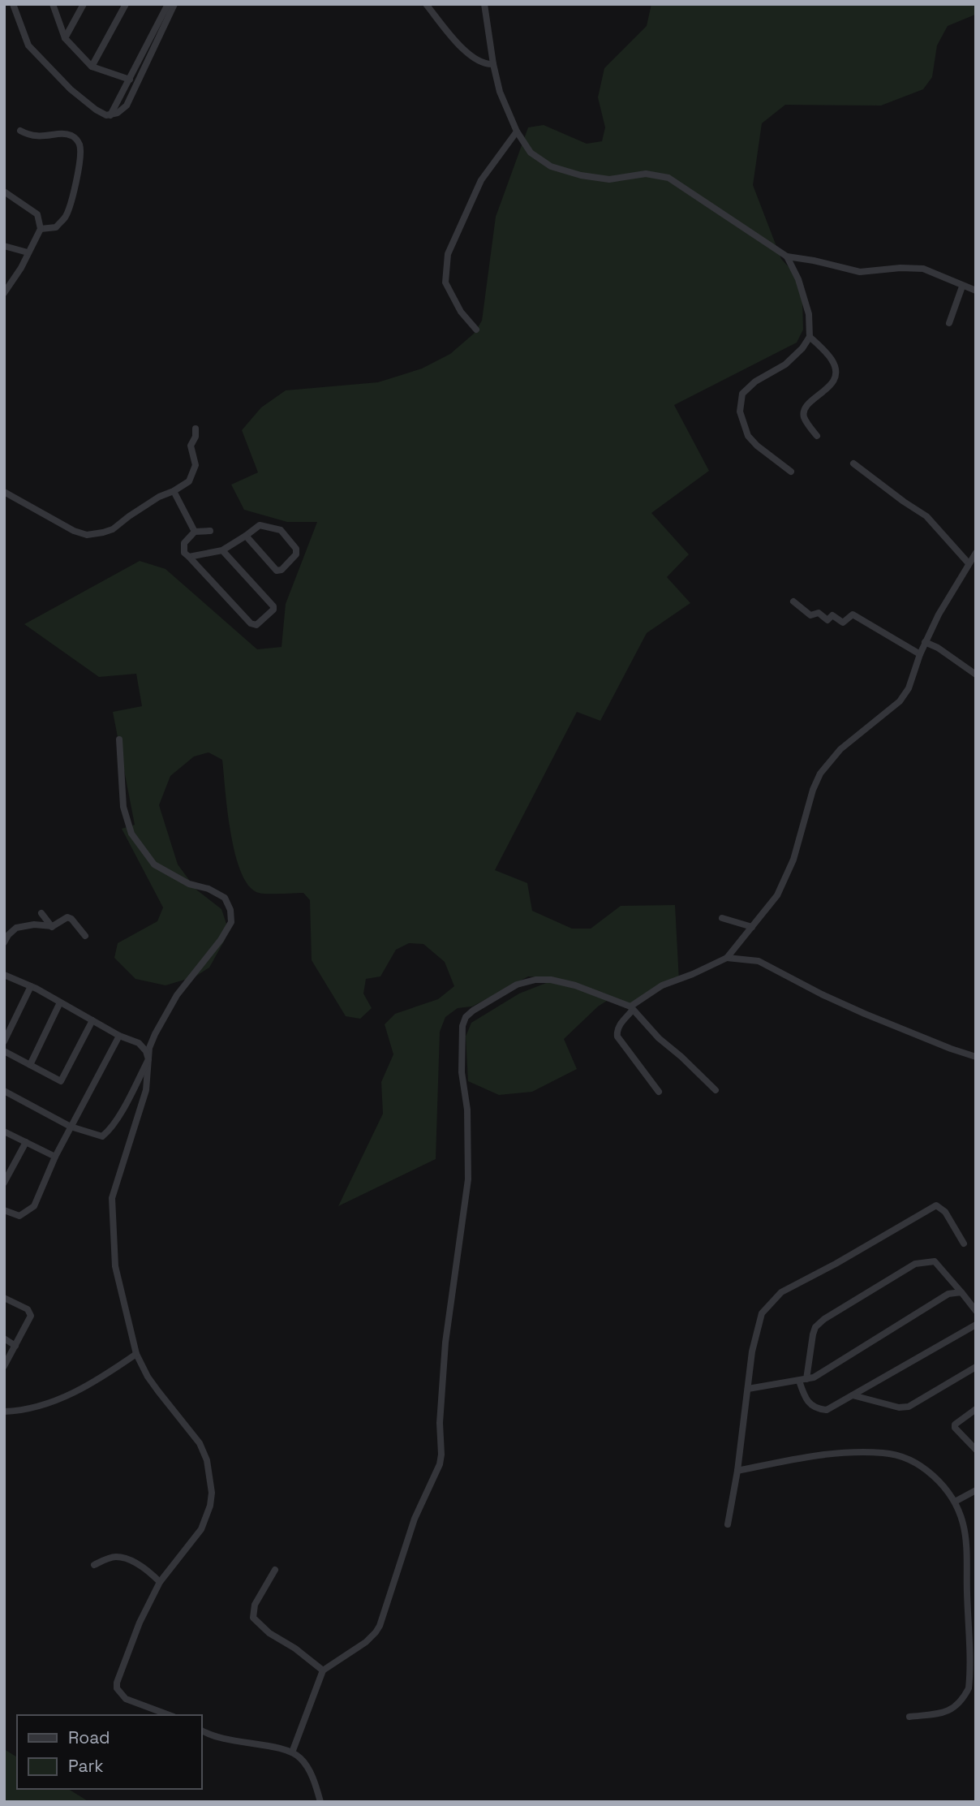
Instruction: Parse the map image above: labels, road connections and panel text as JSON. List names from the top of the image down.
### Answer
{
  "legend": ["Road", "Park"]
}
